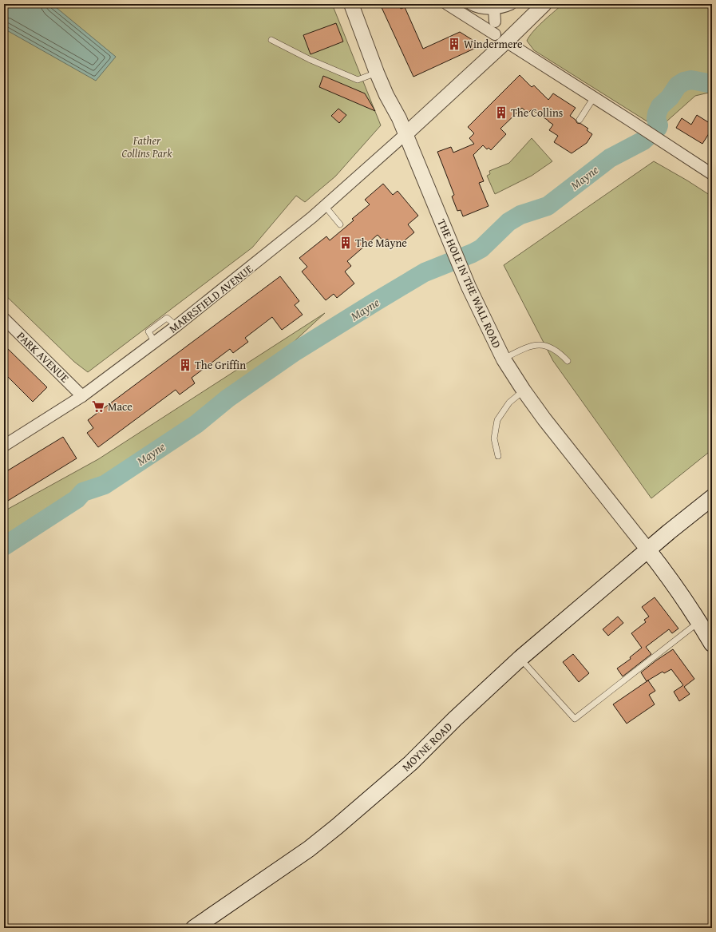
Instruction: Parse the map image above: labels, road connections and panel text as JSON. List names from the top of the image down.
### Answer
{
  "streets": {
    "main road": ["MOYNE ROAD"],
    "street": ["THE HOLE IN THE WALL ROAD", "MARRSFIELD AVENUE", "PARK AVENUE"]
  },
  "crossings": [
    ["THE HOLE IN THE WALL ROAD", "MARRSFIELD AVENUE"],
    ["THE HOLE IN THE WALL ROAD", "MOYNE ROAD"],
    ["MARRSFIELD AVENUE", "PARK AVENUE"]
  ],
  "water": ["Mayne"],
  "parks": ["Father Collins Park"],
  "places": {
    "building": [
      "Windermere",
      "The Collins",
      "The Mayne",
      "The Griffin"
    ],
    "supermarket": ["Mace"]
  }
}
